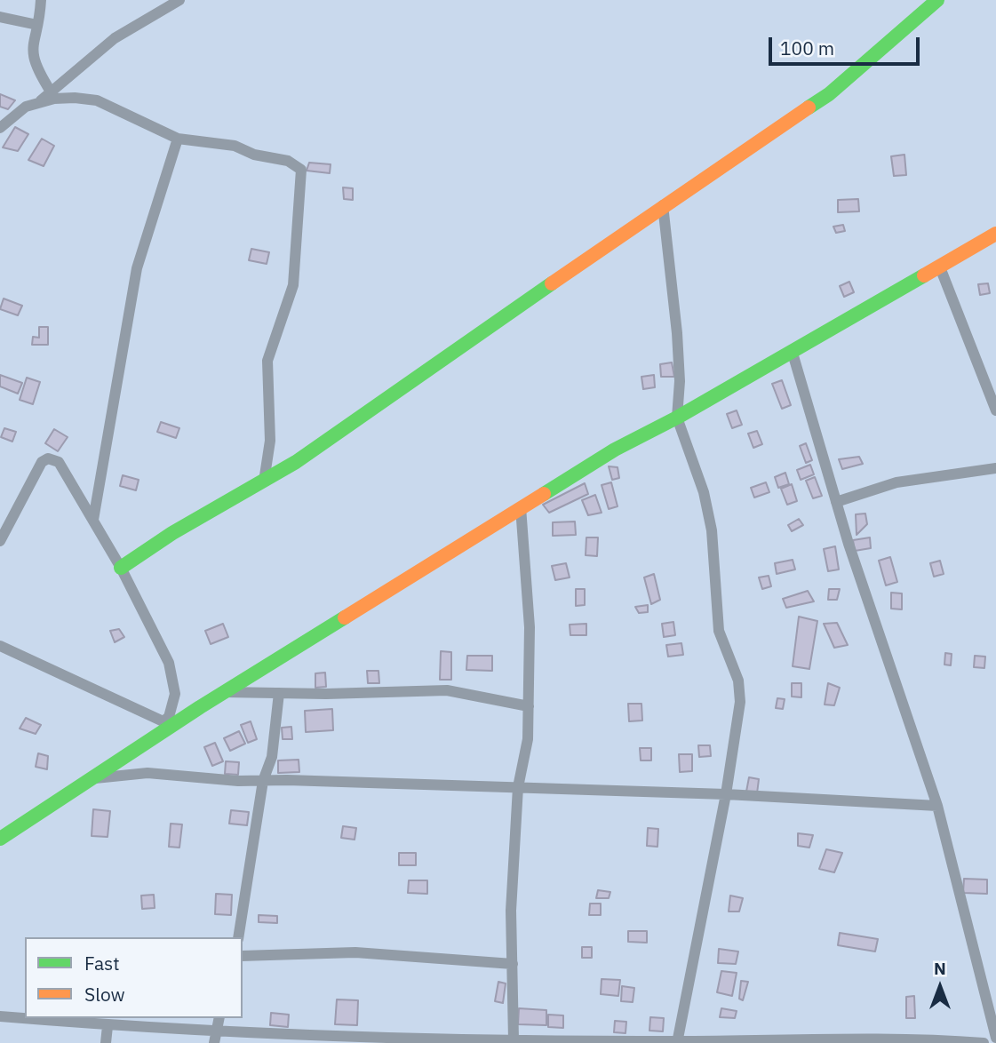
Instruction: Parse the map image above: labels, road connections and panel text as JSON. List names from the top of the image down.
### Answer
{
  "legend": ["Fast", "Slow"],
  "scale_bar": "100 m",
  "north": "top"
}
